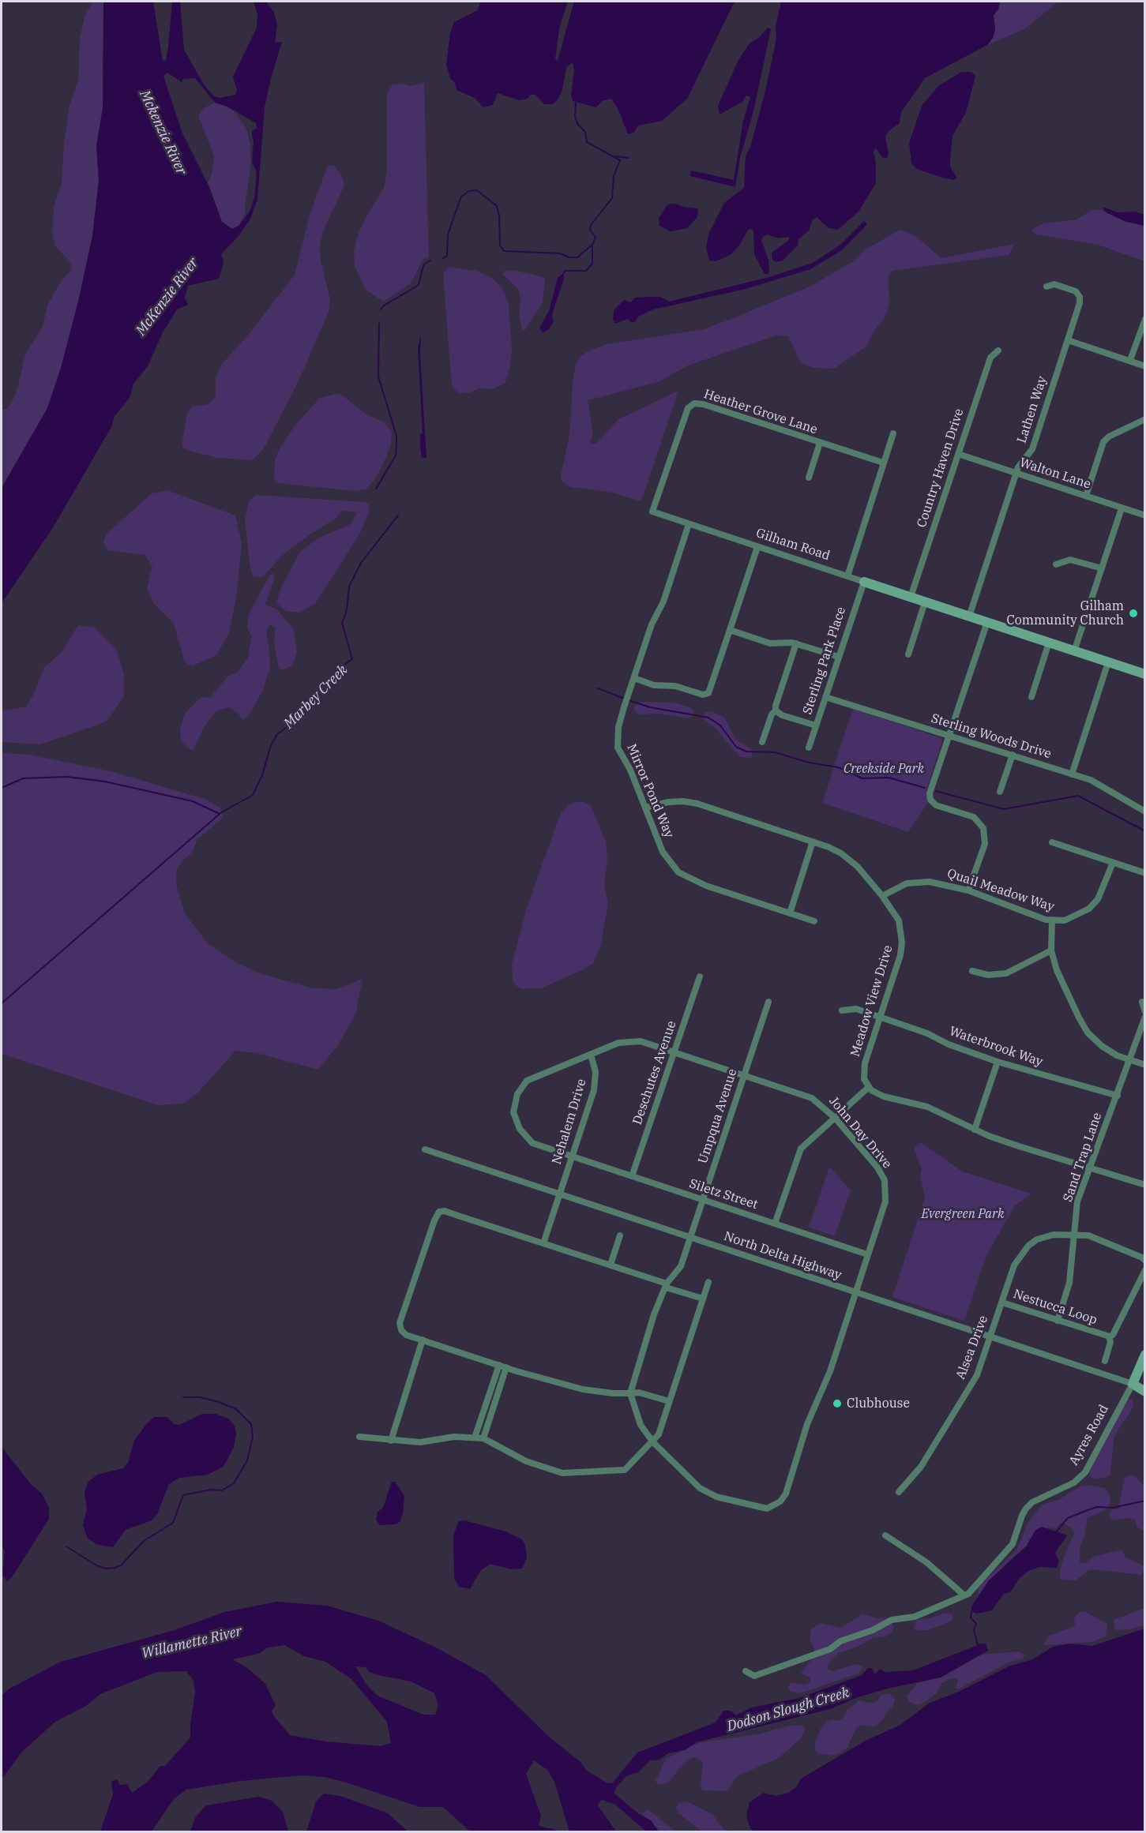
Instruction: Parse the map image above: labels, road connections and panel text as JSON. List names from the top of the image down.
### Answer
{
  "streets": {
    "street": [
      "Lathen Way",
      "Heather Grove Lane",
      "Country Haven Drive",
      "Walton Lane",
      "Gilham Road",
      "Sterling Park Place",
      "Sterling Woods Drive",
      "Mirror Pond Way",
      "Quail Meadow Way",
      "Meadow View Drive",
      "Waterbrook Way",
      "Deschutes Avenue",
      "Umpqua Avenue",
      "Nehalem Drive",
      "John Day Drive",
      "Sand Trap Lane",
      "Siletz Street",
      "North Delta Highway",
      "Nestucca Loop",
      "Alsea Drive",
      "Ayres Road"
    ]
  },
  "crossings": [
    ["Lathen Way", "Walton Lane"],
    ["Lathen Way", "Gilham Road"],
    ["Heather Grove Lane", "Gilham Road"],
    ["Country Haven Drive", "Walton Lane"],
    ["Country Haven Drive", "Gilham Road"],
    ["Gilham Road", "Sterling Park Place"],
    ["Gilham Road", "Mirror Pond Way"],
    ["Sterling Park Place", "Sterling Woods Drive"],
    ["Mirror Pond Way", "Meadow View Drive"],
    ["Quail Meadow Way", "Meadow View Drive"],
    ["Meadow View Drive", "Waterbrook Way"],
    ["Waterbrook Way", "Sand Trap Lane"],
    ["Deschutes Avenue", "John Day Drive"],
    ["Deschutes Avenue", "Siletz Street"],
    ["Umpqua Avenue", "John Day Drive"],
    ["Umpqua Avenue", "Siletz Street"],
    ["Umpqua Avenue", "North Delta Highway"],
    ["Nehalem Drive", "John Day Drive"],
    ["Nehalem Drive", "Siletz Street"],
    ["Nehalem Drive", "North Delta Highway"],
    ["John Day Drive", "Siletz Street"],
    ["John Day Drive", "North Delta Highway"],
    ["Sand Trap Lane", "Nestucca Loop"],
    ["Sand Trap Lane", "Alsea Drive"],
    ["North Delta Highway", "Alsea Drive"],
    ["North Delta Highway", "Ayres Road"],
    ["Nestucca Loop", "Alsea Drive"]
  ],
  "water": [
    "Mckenzie River",
    "McKenzie River",
    "Marbey Creek",
    "Willamette River",
    "Dodson Slough Creek"
  ],
  "parks": ["Creekside Park", "Evergreen Park"],
  "places": ["Gilham Community Church", "Clubhouse"]
}
